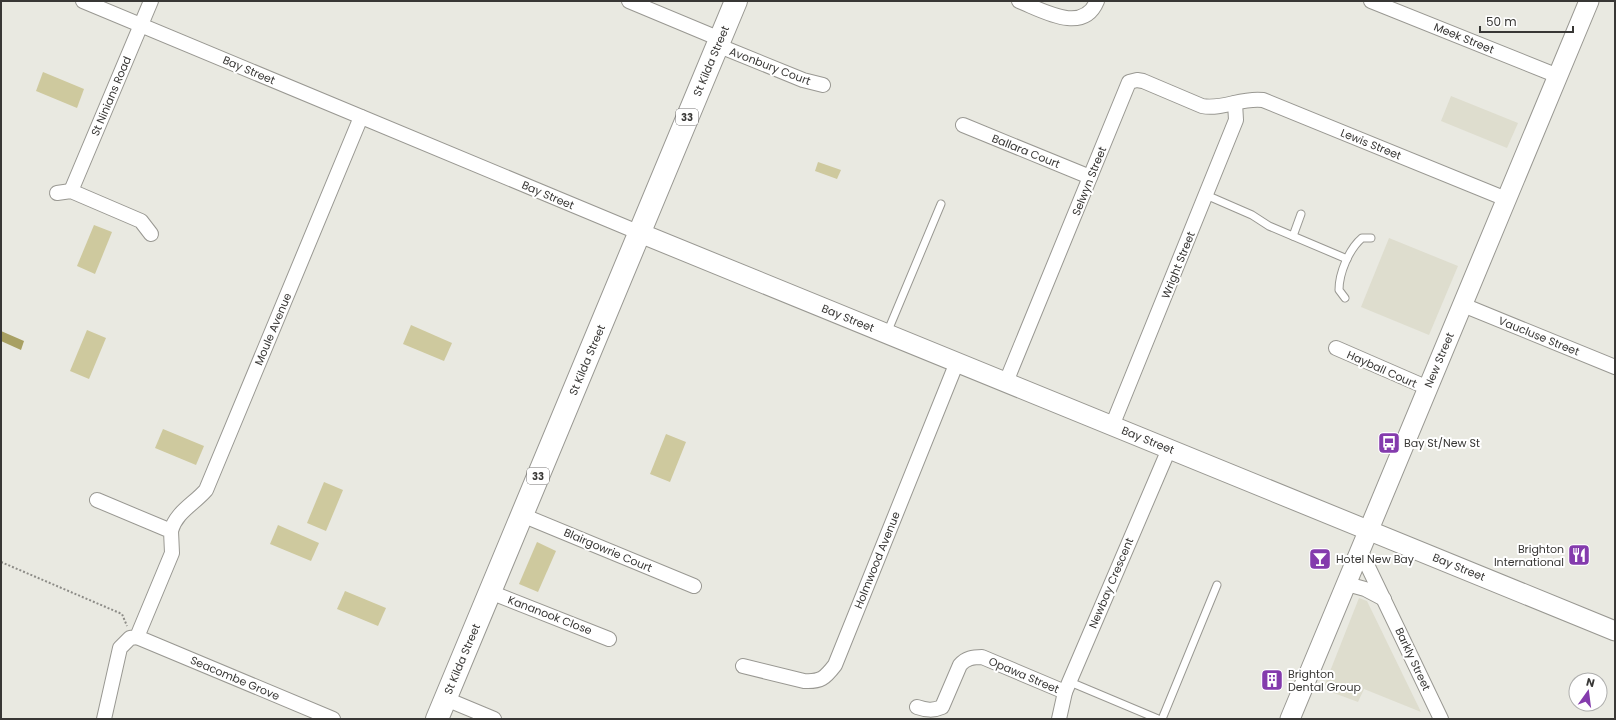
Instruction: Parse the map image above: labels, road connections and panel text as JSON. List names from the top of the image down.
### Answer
{
  "streets": {
    "main road": ["St Kilda Street", "33"],
    "street": [
      "Meek Street",
      "Avonbury Court",
      "Bay Street",
      "St Ninians Road",
      "Lewis Street",
      "Ballara Court",
      "Selwyn Street",
      "Wright Street",
      "Moule Avenue",
      "Vaucluse Street",
      "New Street",
      "Hayball Court",
      "Blairgowrie Court",
      "Holmwood Avenue",
      "Newbay Crescent",
      "Kananook Close",
      "Barkly Street",
      "Opawa Street",
      "Seacombe Grove"
    ]
  },
  "crossings": [
    ["Meek Street", "New Street"],
    ["St Kilda Street", "Avonbury Court"],
    ["St Kilda Street", "Bay Street"],
    ["St Kilda Street", "Blairgowrie Court"],
    ["St Kilda Street", "Kananook Close"],
    ["Bay Street", "St Ninians Road"],
    ["Bay Street", "Selwyn Street"],
    ["Bay Street", "Wright Street"],
    ["Bay Street", "Moule Avenue"],
    ["Bay Street", "New Street"],
    ["Bay Street", "Holmwood Avenue"],
    ["Bay Street", "Newbay Crescent"],
    ["Lewis Street", "Selwyn Street"],
    ["Lewis Street", "Wright Street"],
    ["Lewis Street", "New Street"],
    ["Ballara Court", "Selwyn Street"],
    ["Selwyn Street", "Wright Street"],
    ["Vaucluse Street", "New Street"],
    ["New Street", "Hayball Court"],
    ["New Street", "Barkly Street"],
    ["Newbay Crescent", "Opawa Street"]
  ],
  "places": {
    "bus stop": ["Bay St/New St"],
    "restaurant": ["Brighton International"],
    "bar": ["Hotel New Bay"],
    "building": ["Brighton Dental Group"]
  },
  "scale_bar": "50 m",
  "north": "top"
}
